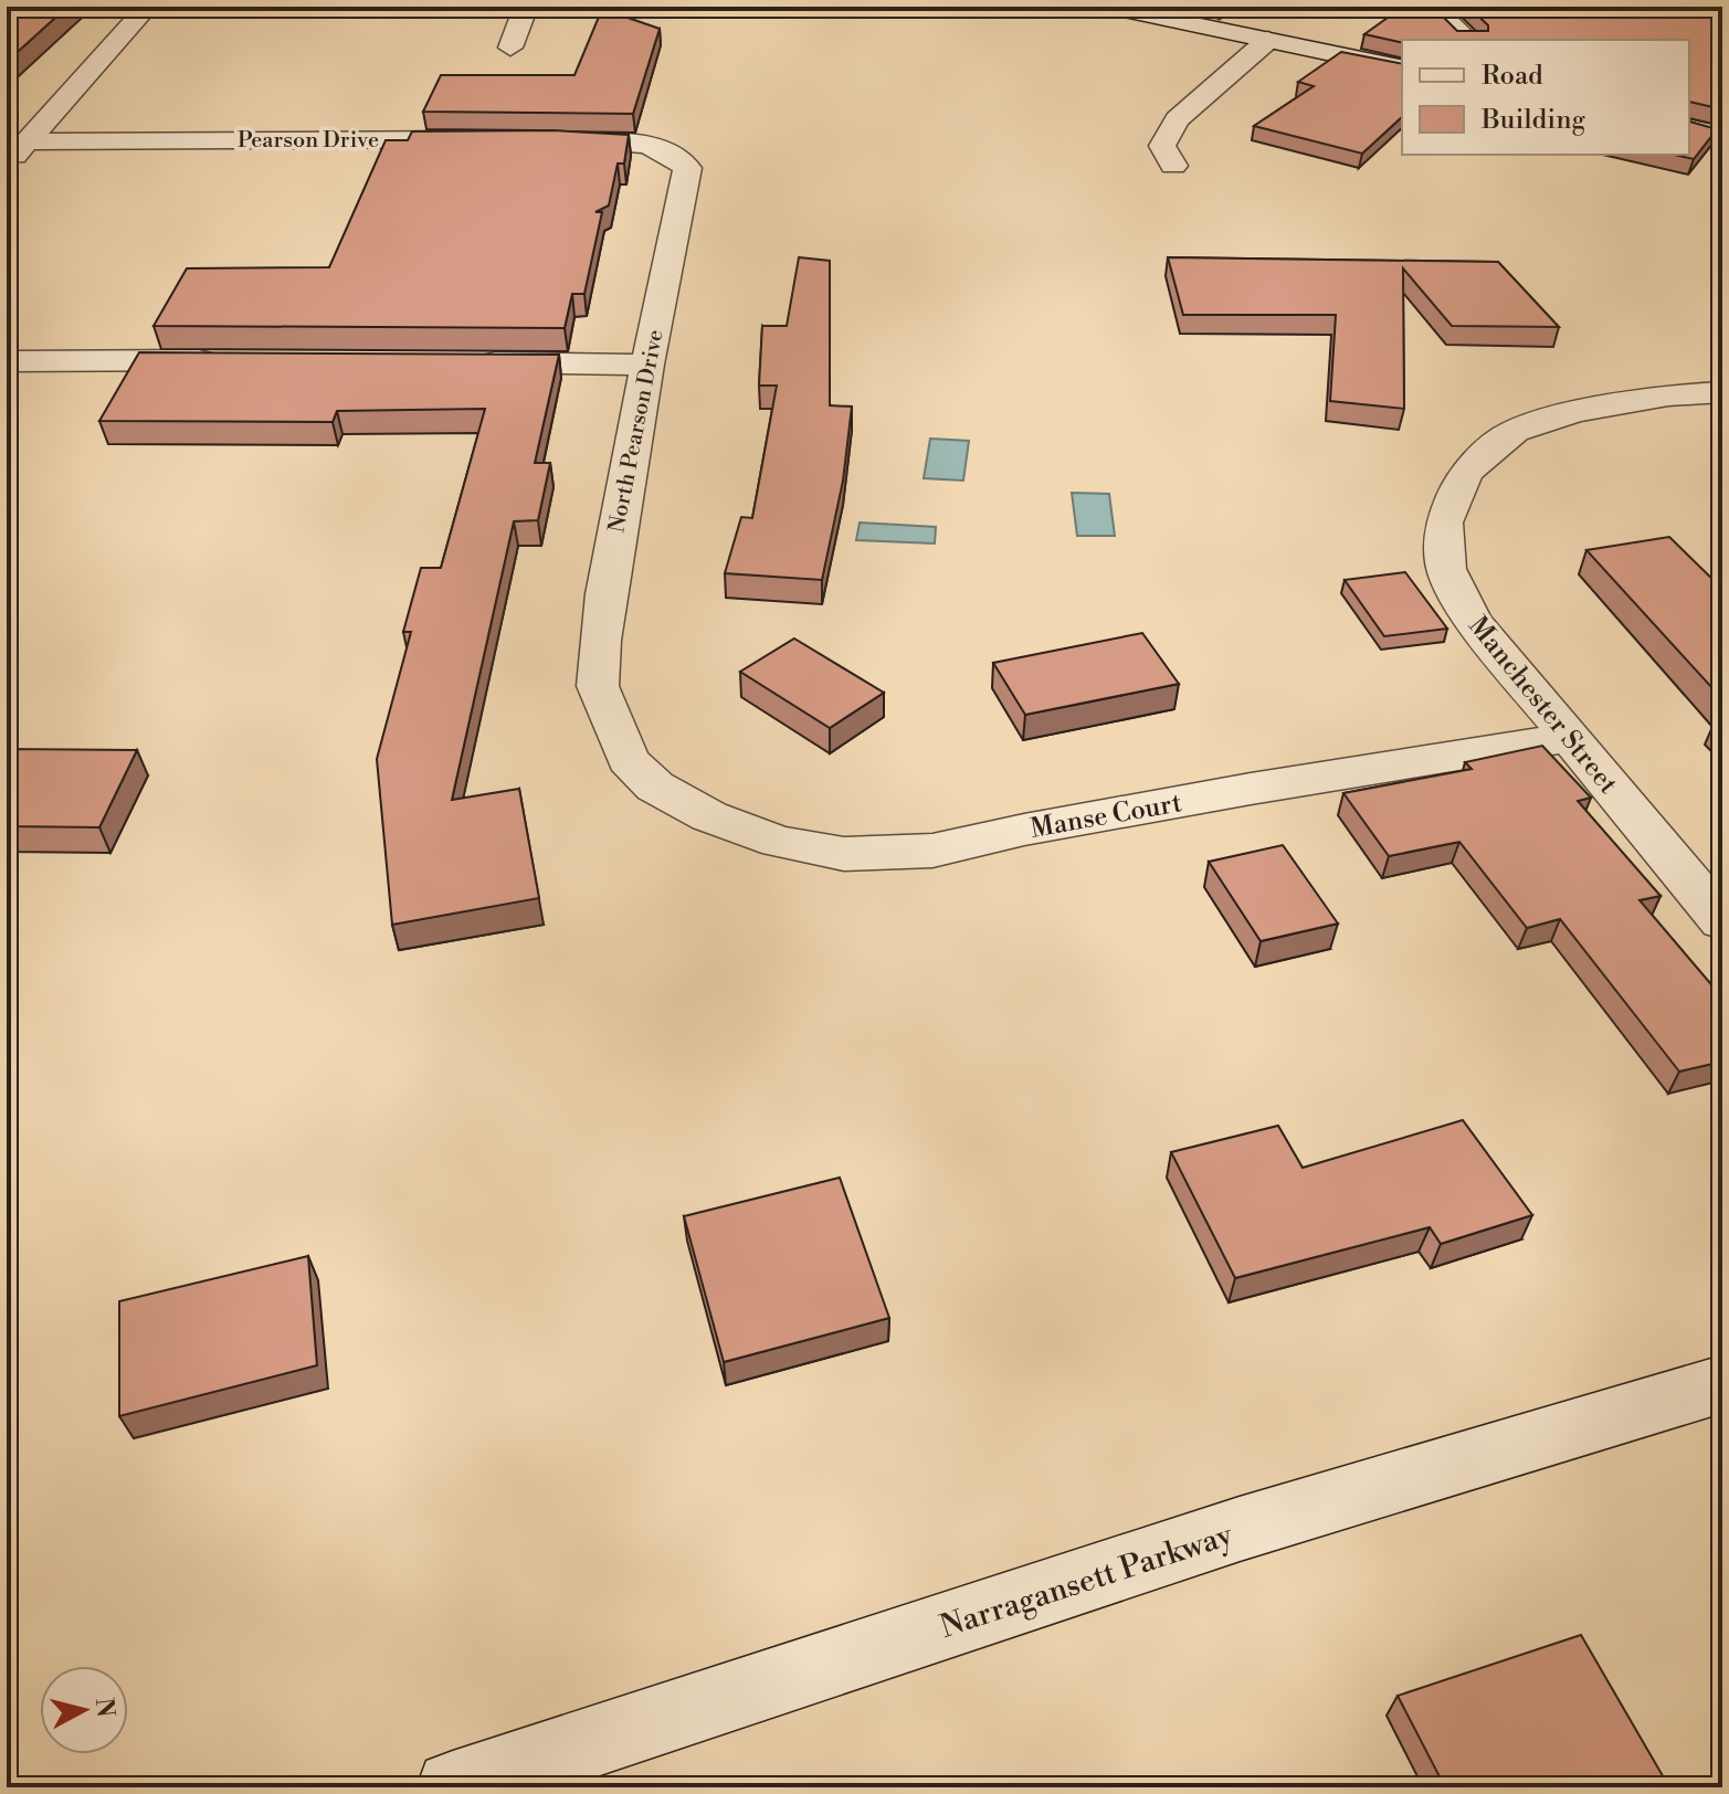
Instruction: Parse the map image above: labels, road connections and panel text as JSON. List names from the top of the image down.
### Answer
{
  "streets": {
    "street": [
      "Pearson Drive",
      "North Pearson Drive",
      "Manchester Street",
      "Manse Court",
      "Narragansett Parkway"
    ]
  },
  "crossings": [
    ["North Pearson Drive", "Manse Court"],
    ["Manchester Street", "Manse Court"]
  ],
  "legend": ["Road", "Building"],
  "north": "right"
}
